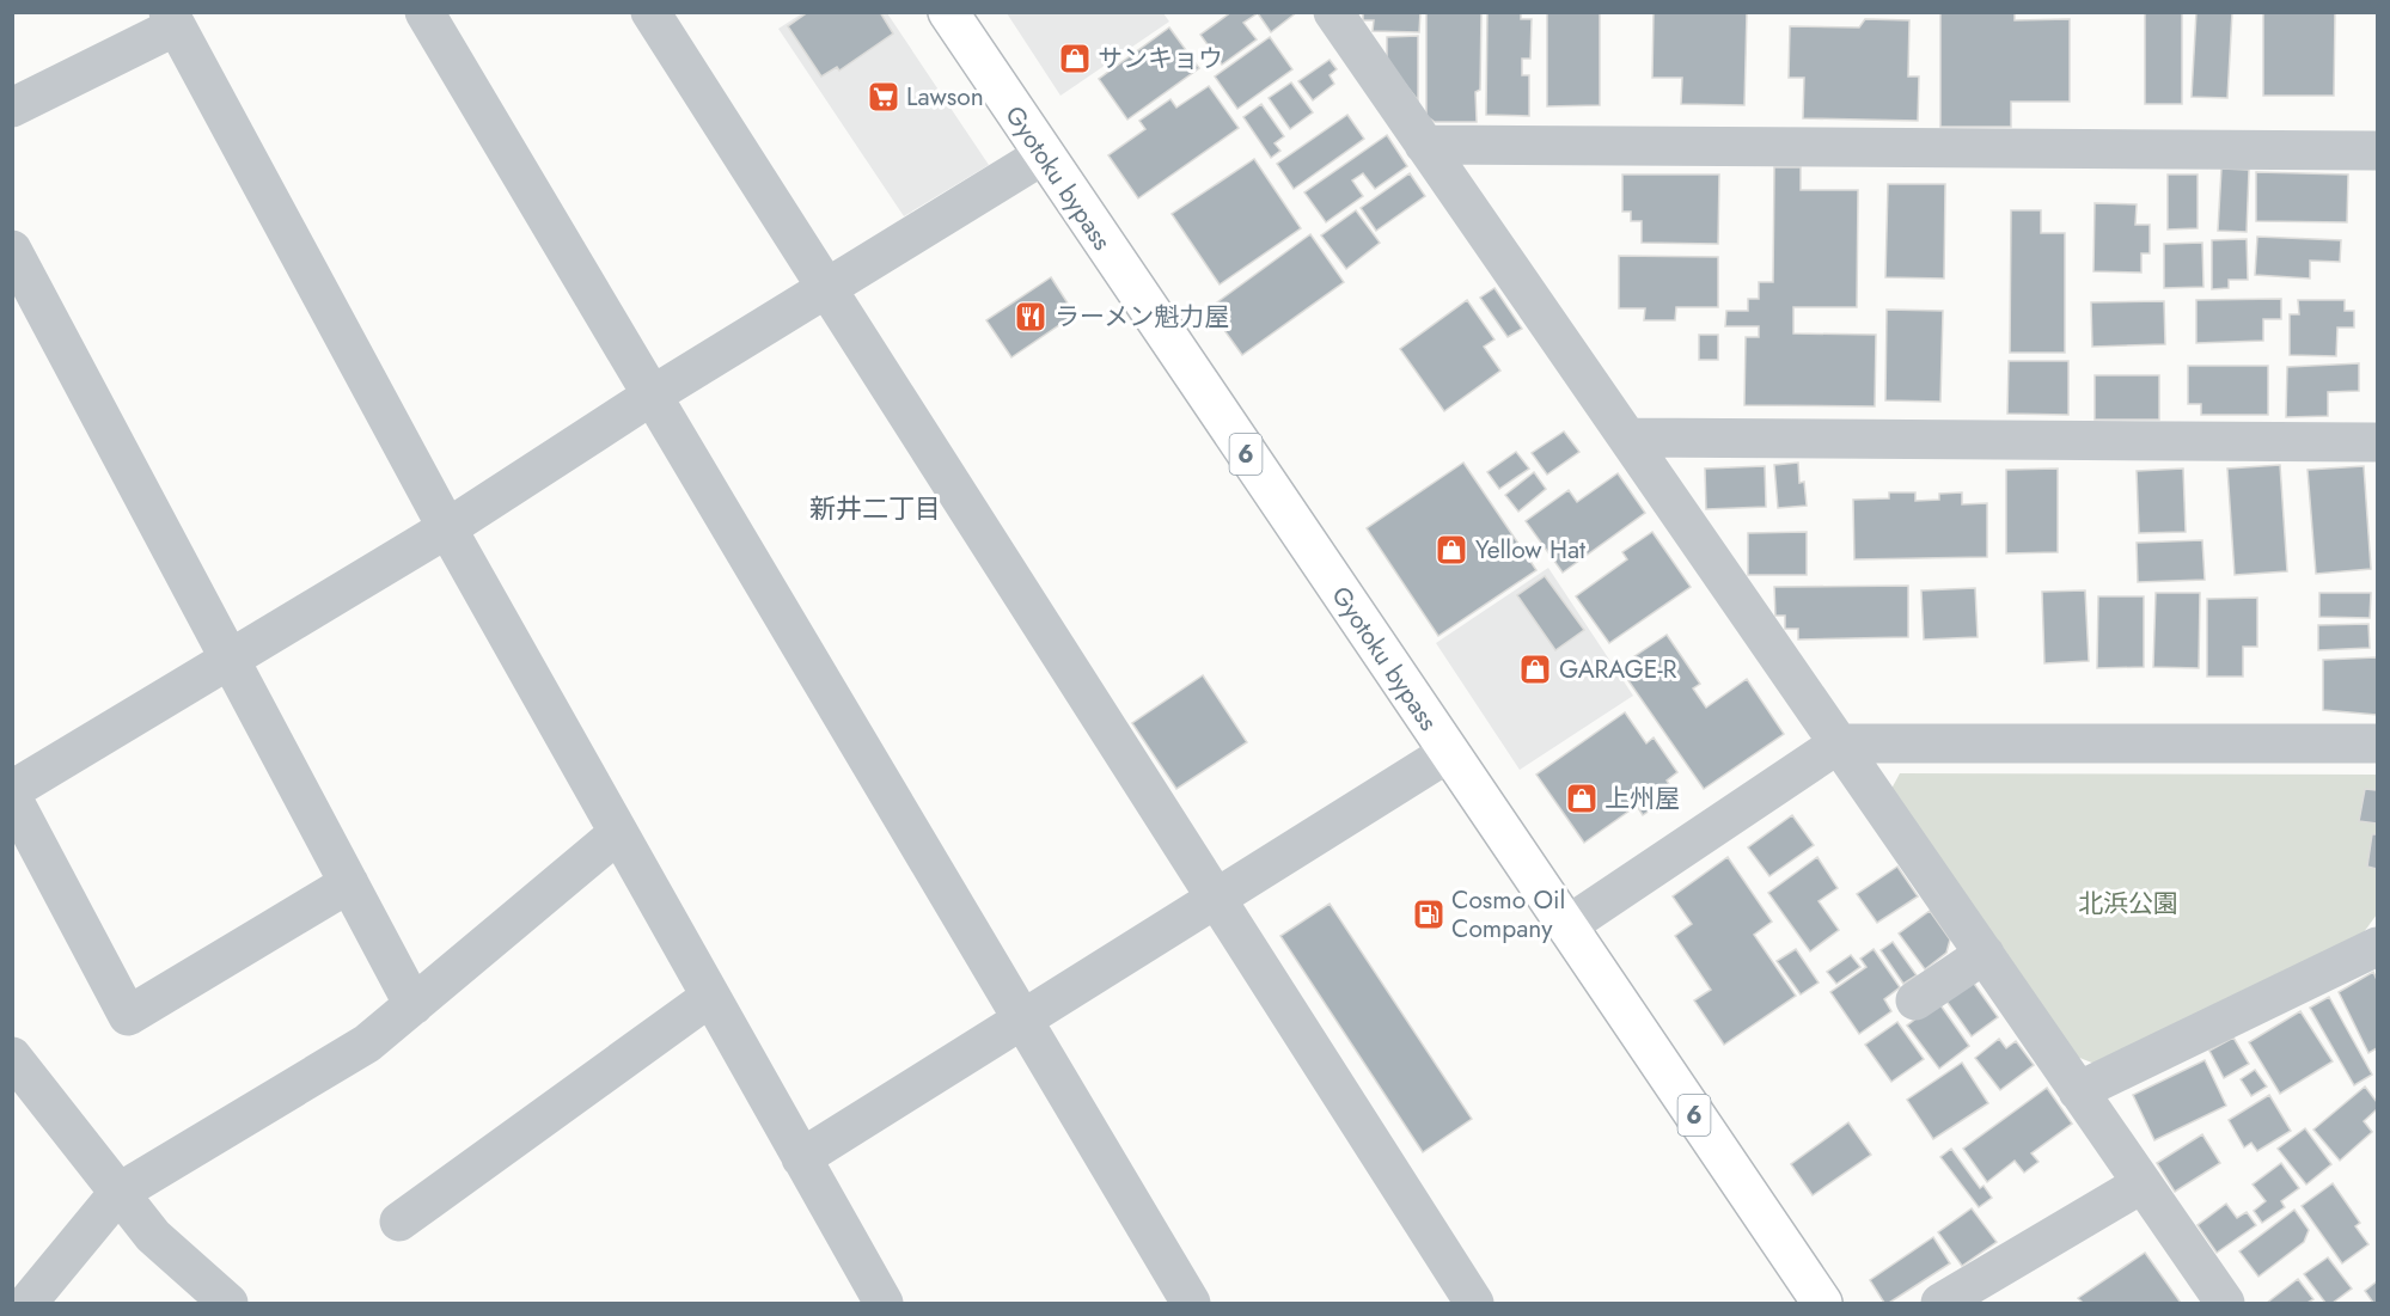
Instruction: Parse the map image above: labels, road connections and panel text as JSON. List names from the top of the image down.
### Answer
{
  "streets": {
    "main road": ["Gyotoku bypass", "6"]
  },
  "districts": ["新井二丁目"],
  "parks": ["北浜公園"],
  "places": {
    "shop": [
      "サンキョウ",
      "Yellow Hat",
      "GARAGE-R",
      "上州屋"
    ],
    "supermarket": ["Lawson"],
    "restaurant": ["ラーメン魁力屋"],
    "fuel station": ["Cosmo Oil Company"]
  }
}
